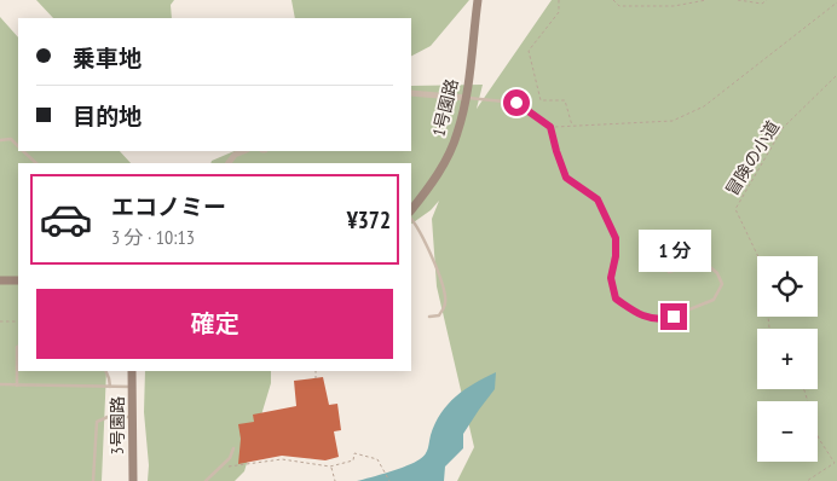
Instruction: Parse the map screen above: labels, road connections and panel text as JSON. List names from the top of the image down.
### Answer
{
  "streets": {
    "street": ["1号園路", "3号園路"],
    "path": ["冒険の小道"]
  },
  "page": {
    "banner": ["乗車地", "目的地"],
    "list": [
      {
        "name": "エコノミー",
        "note": "3 分 · 10:13",
        "value": "¥372"
      }
    ],
    "bubble": "1 分",
    "map_buttons": ["+", "−"],
    "buttons": "確定"
  }
}
